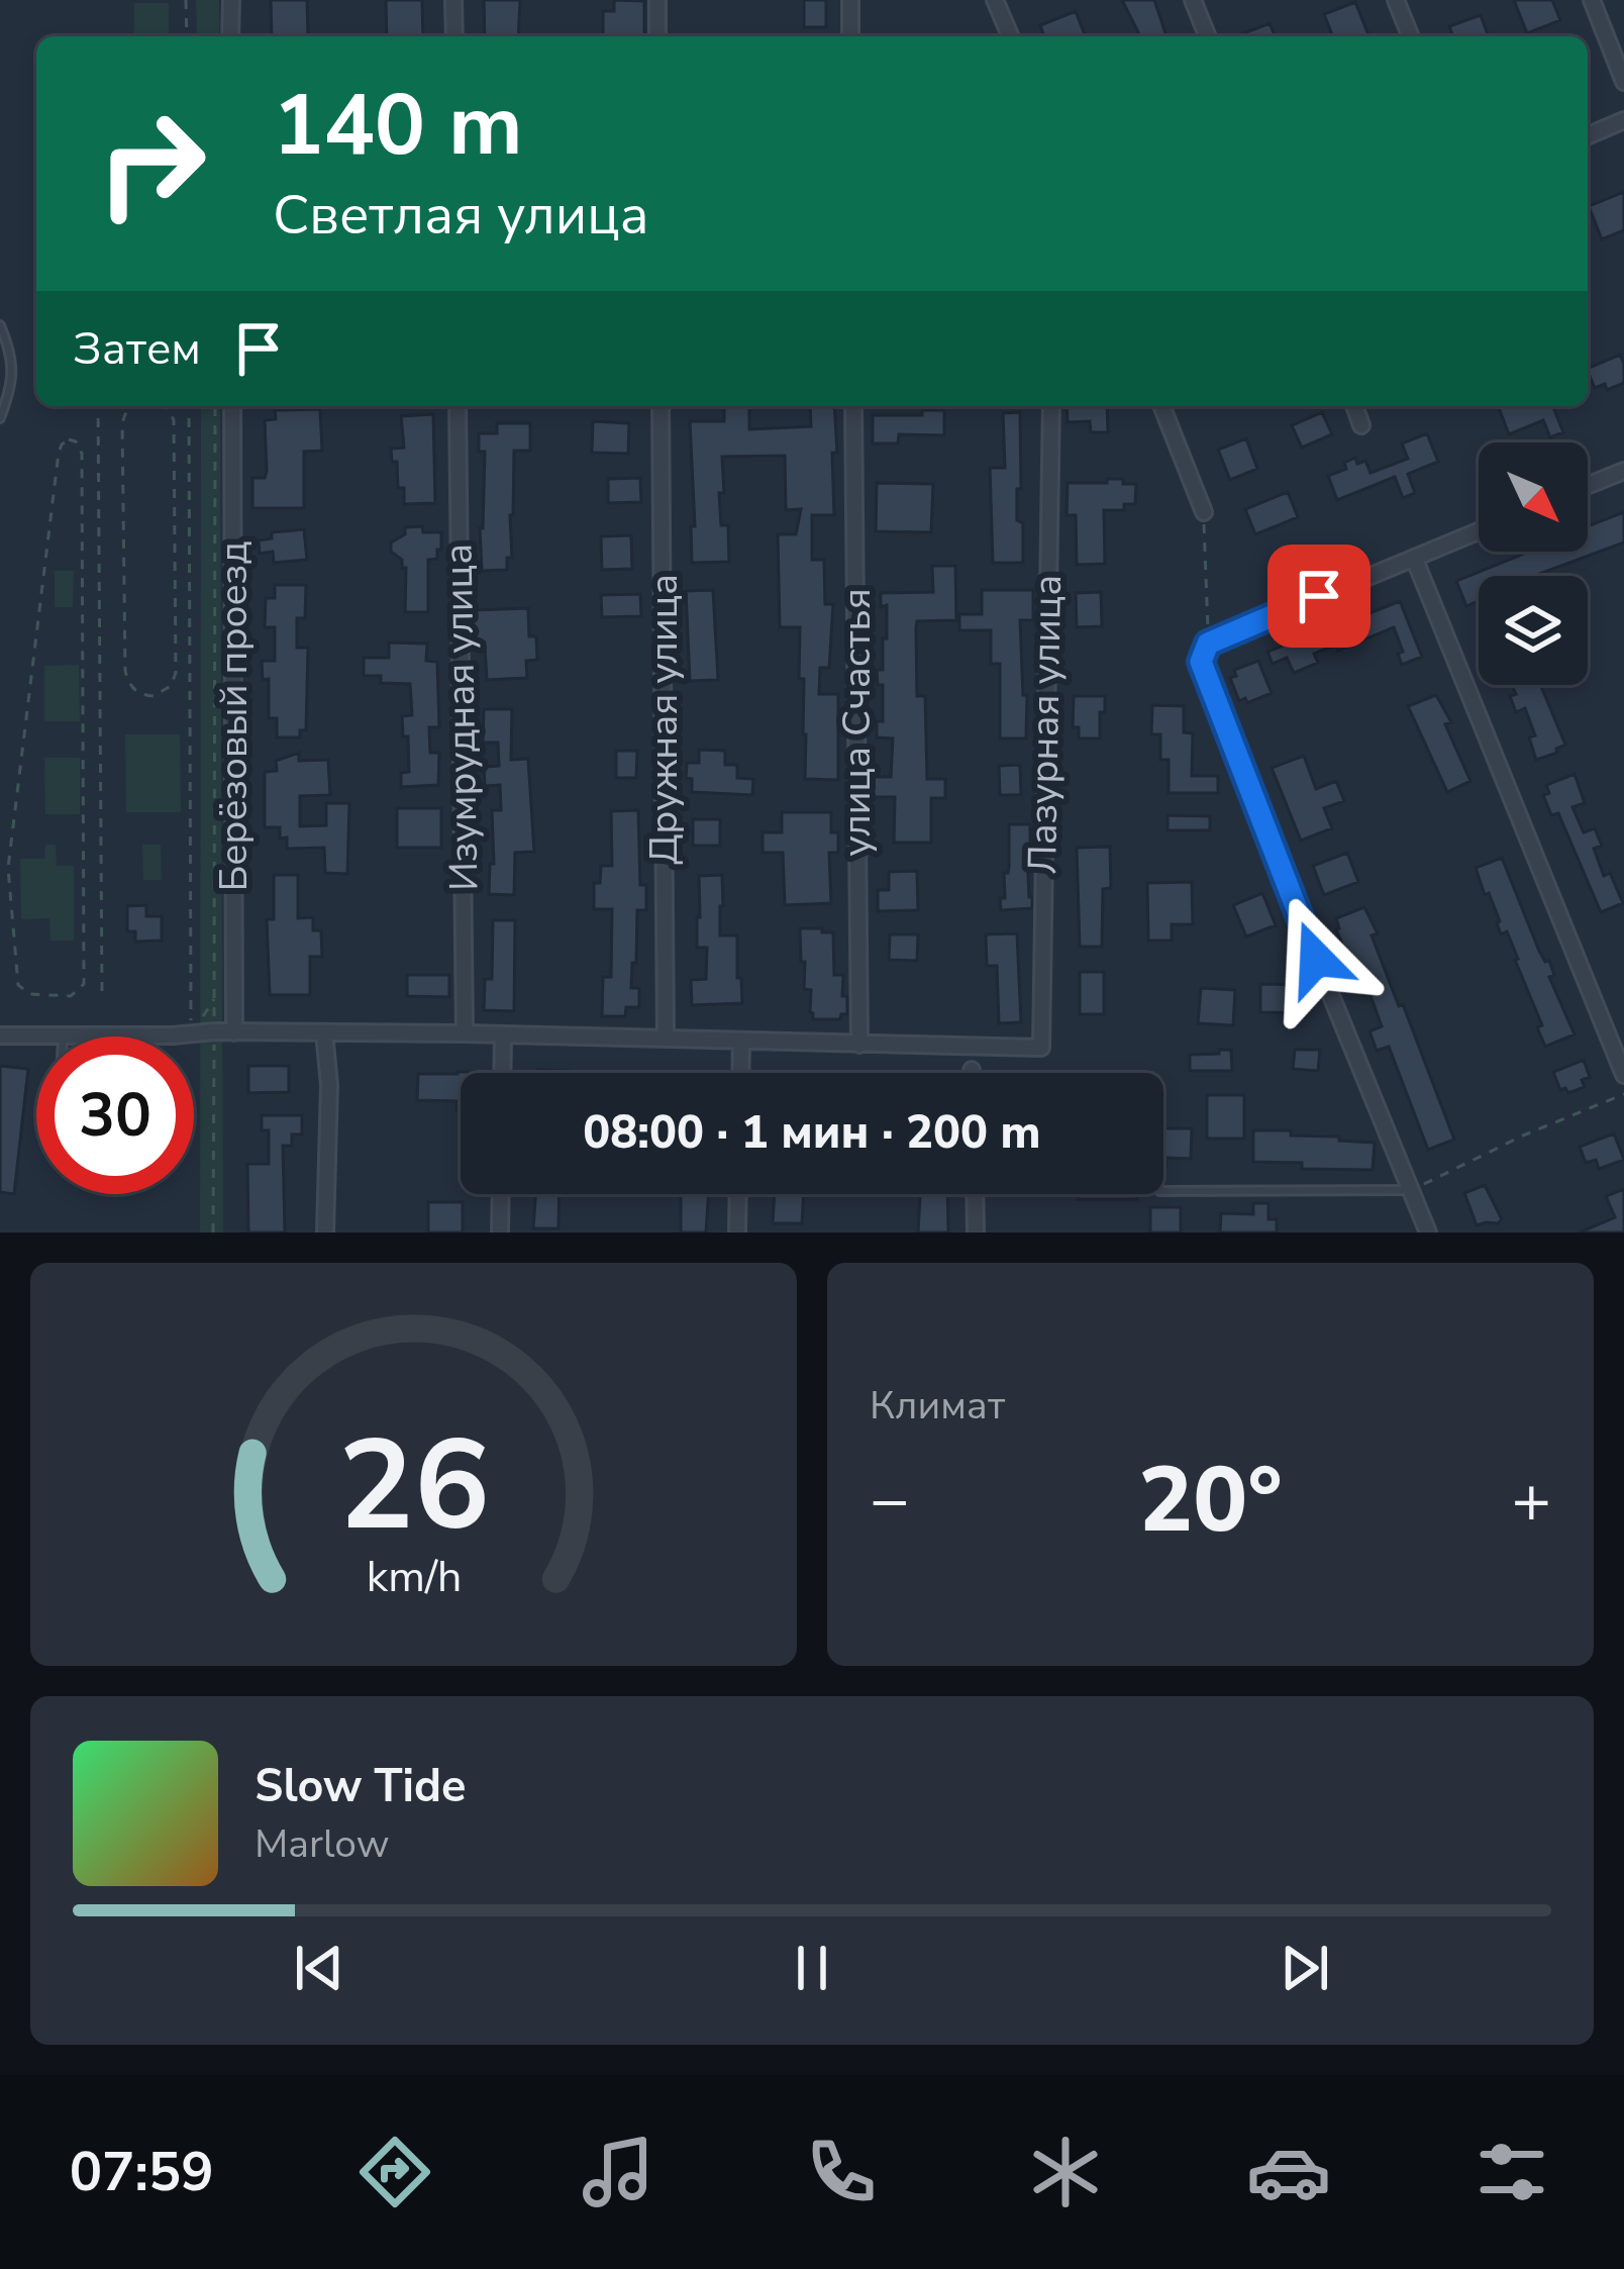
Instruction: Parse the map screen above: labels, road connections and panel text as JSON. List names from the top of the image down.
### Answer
{
  "streets": {
    "street": [
      "Берёзовый проезд",
      "Изумрудная улица",
      "Дружная улица",
      "улица Счастья",
      "Лазурная улица"
    ]
  },
  "crossings": [
    ["улица Счастья", "Лазурная улица"]
  ],
  "north": "bottom right",
  "page": {
    "turn": ["140 m", "Светлая улица"],
    "then": "Затем",
    "limit": "30",
    "trip": "08:00 · 1 мин · 200 m",
    "tile": "Климат",
    "heat": ["−", "20°", "+"],
    "song": ["Slow Tide", "Marlow"],
    "tabs": "07:59",
    "gauge": ["26", "km/h"]
  }
}
